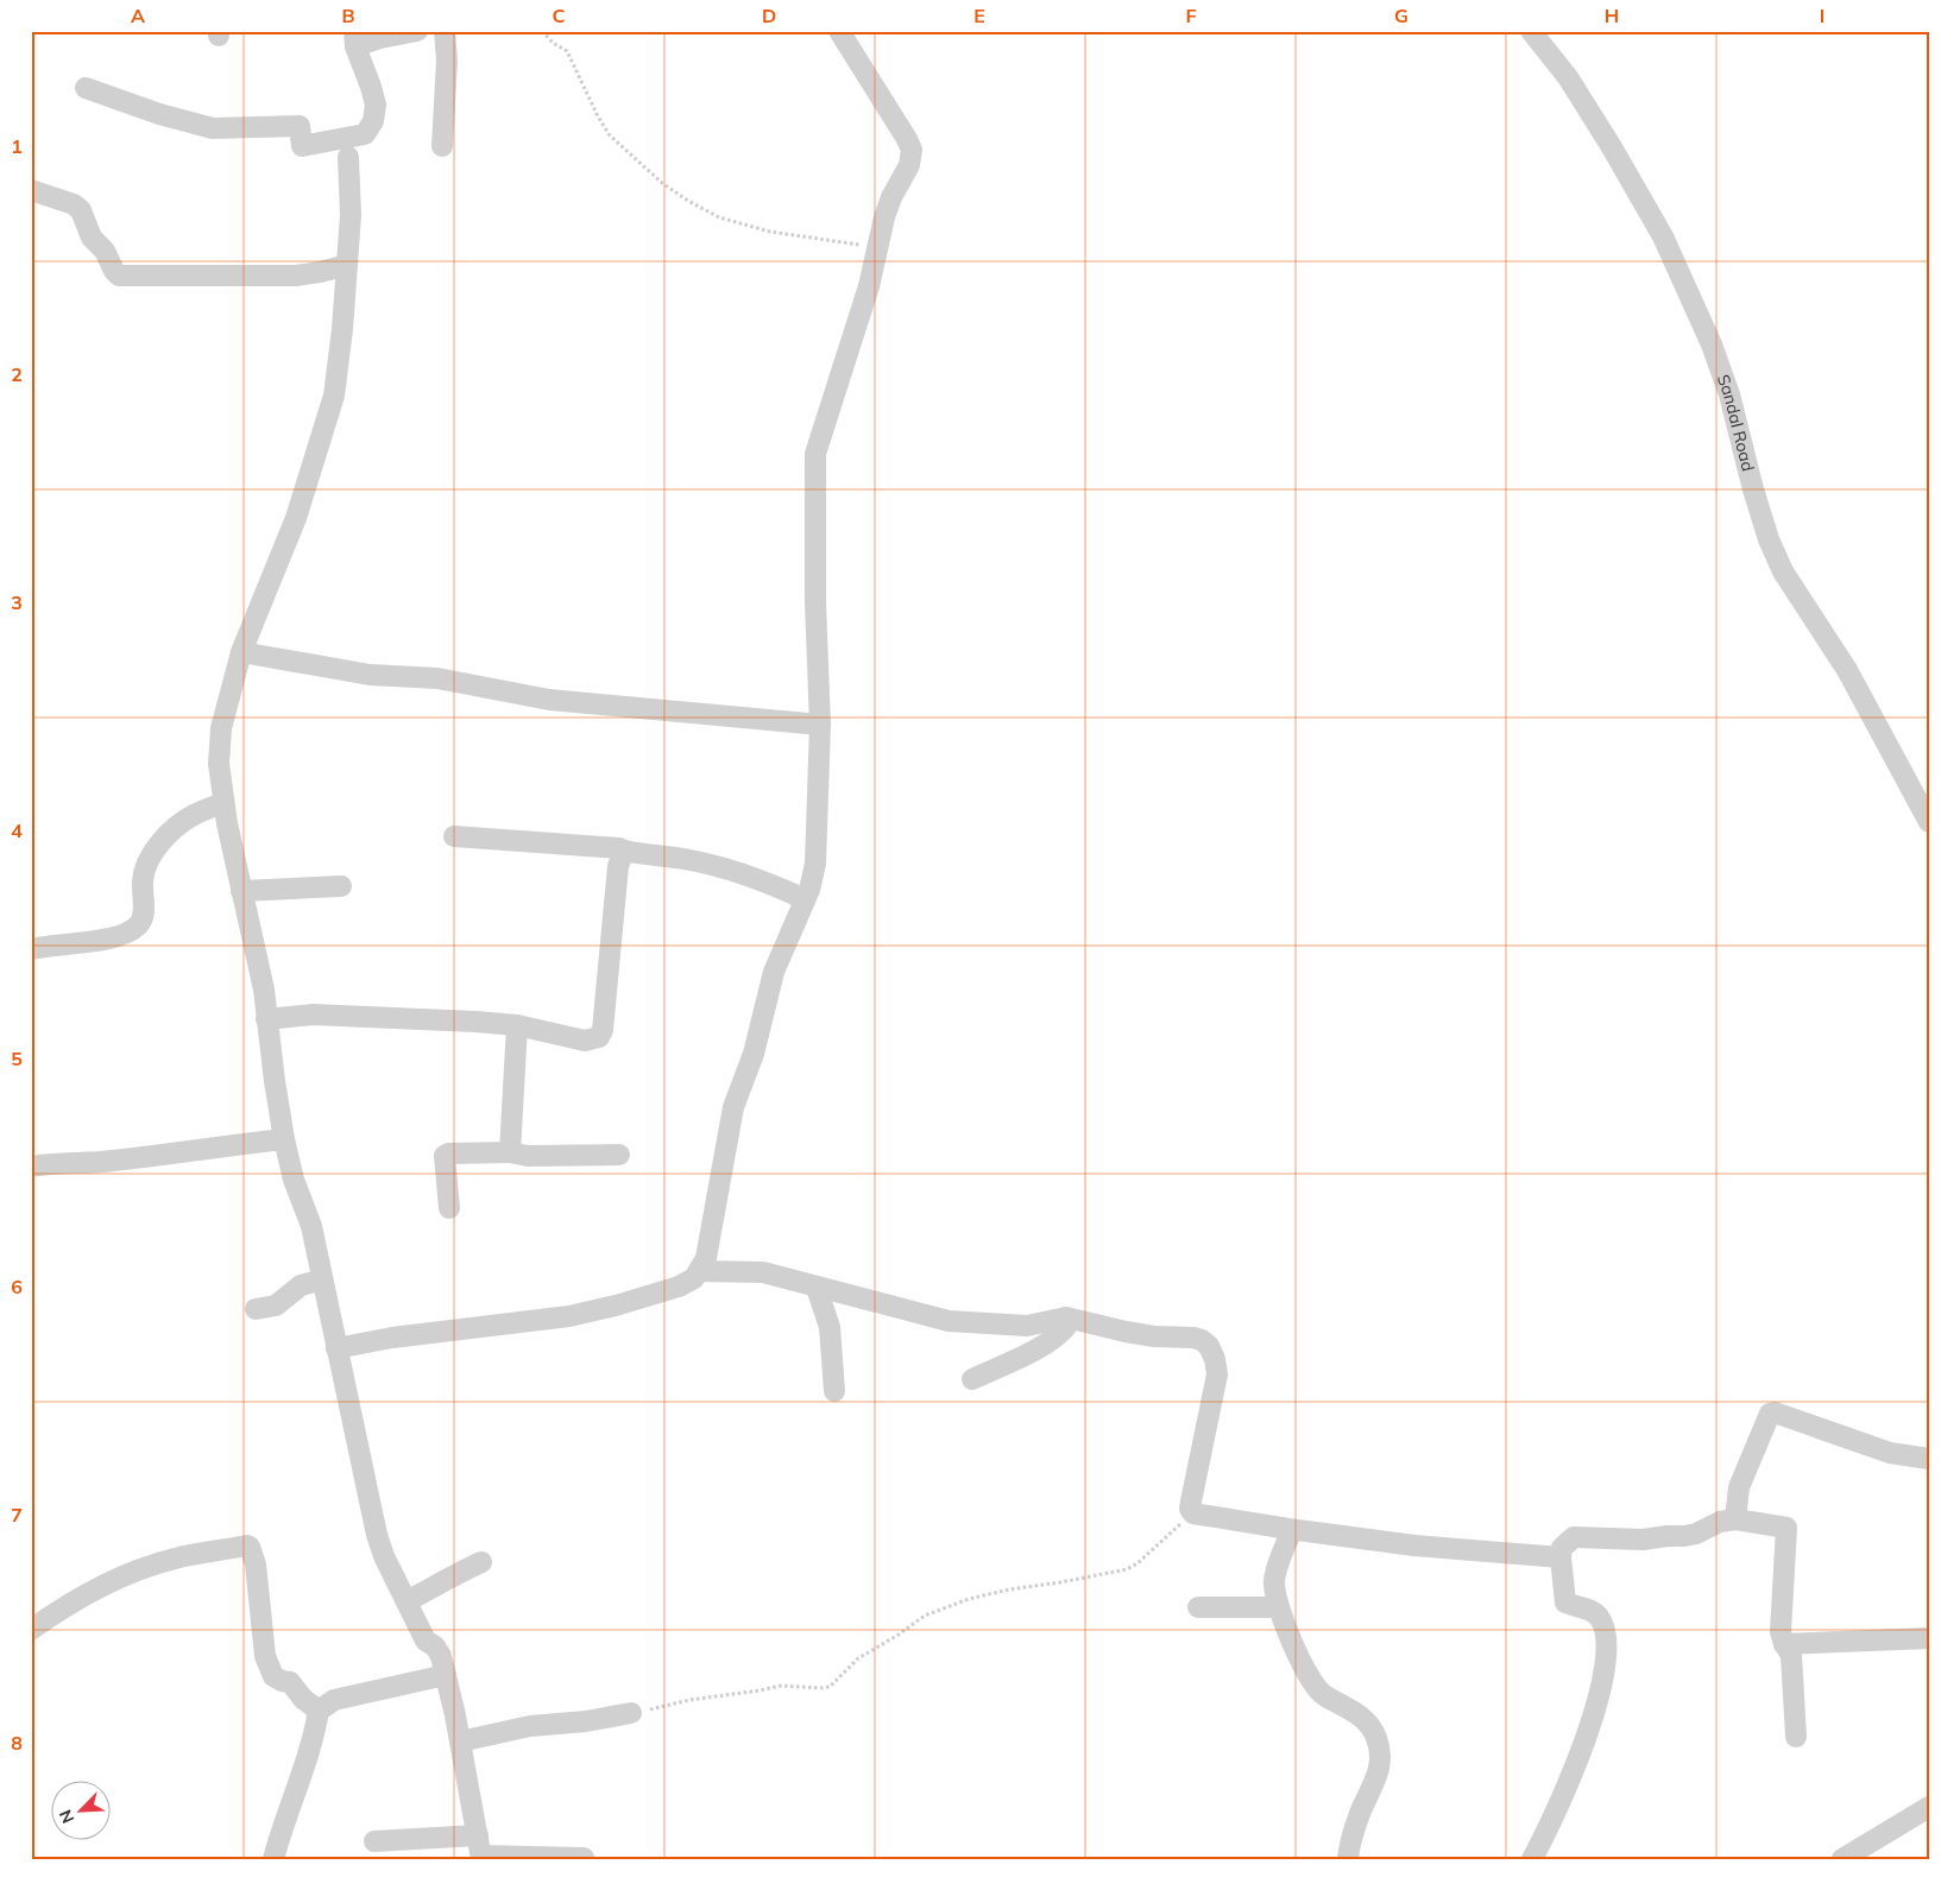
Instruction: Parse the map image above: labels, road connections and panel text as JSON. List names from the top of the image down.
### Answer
{
  "streets": {
    "street": ["Sandal Road"]
  },
  "north": "bottom left",
  "grid": {
    "columns": [
      "A",
      "B",
      "C",
      "D",
      "E",
      "F",
      "G",
      "H",
      "I"
    ],
    "rows": [
      "1",
      "2",
      "3",
      "4",
      "5",
      "6",
      "7",
      "8"
    ]
  }
}
